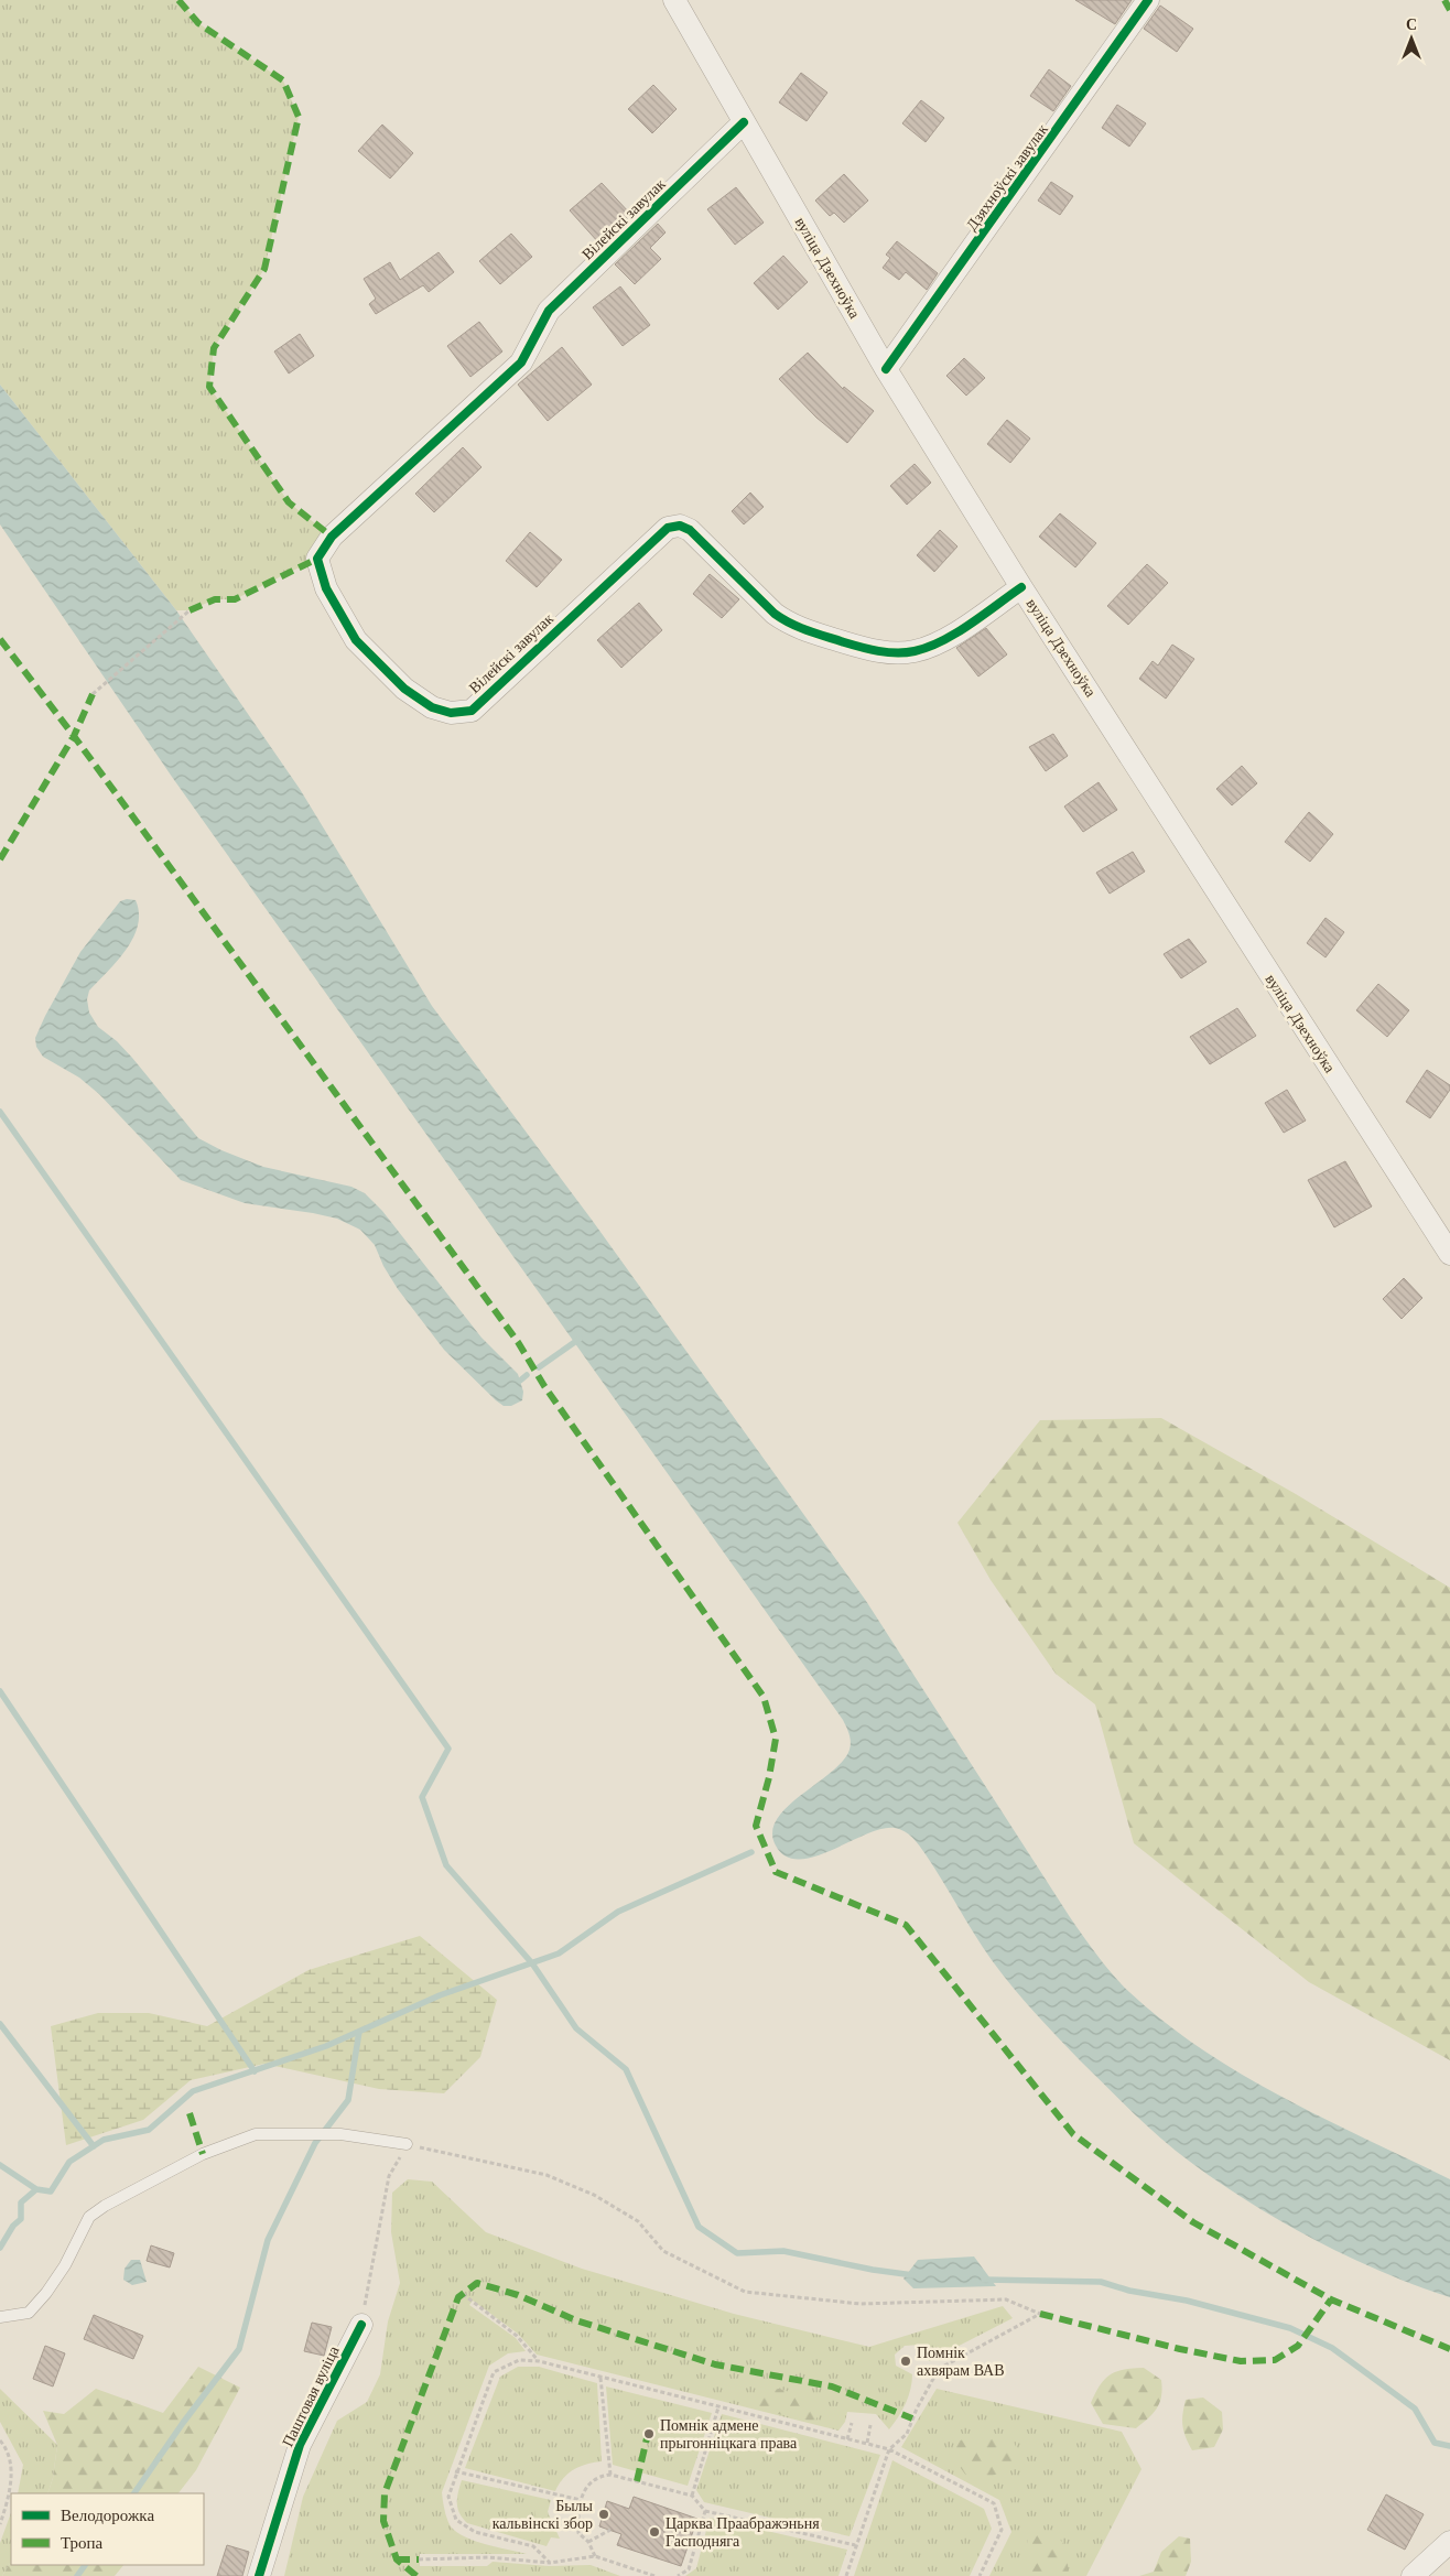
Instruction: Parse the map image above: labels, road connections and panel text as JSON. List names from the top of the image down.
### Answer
{
  "streets": {
    "street": [
      "Дзяхноўскі завулак",
      "Вілейскі завулак",
      "вуліца Дзехноўка",
      "Паштовая вуліца"
    ]
  },
  "crossings": [
    ["Дзяхноўскі завулак", "вуліца Дзехноўка"],
    ["Вілейскі завулак", "вуліца Дзехноўка"]
  ],
  "places": [
    "Помнік ахвярам ВАВ",
    "Помнік адмене прыгонніцкага права",
    "Былы кальвінскі збор",
    "Царква Праабражэньня Гасподняга"
  ],
  "legend": ["Велодорожка", "Тропа"],
  "north": "top"
}
